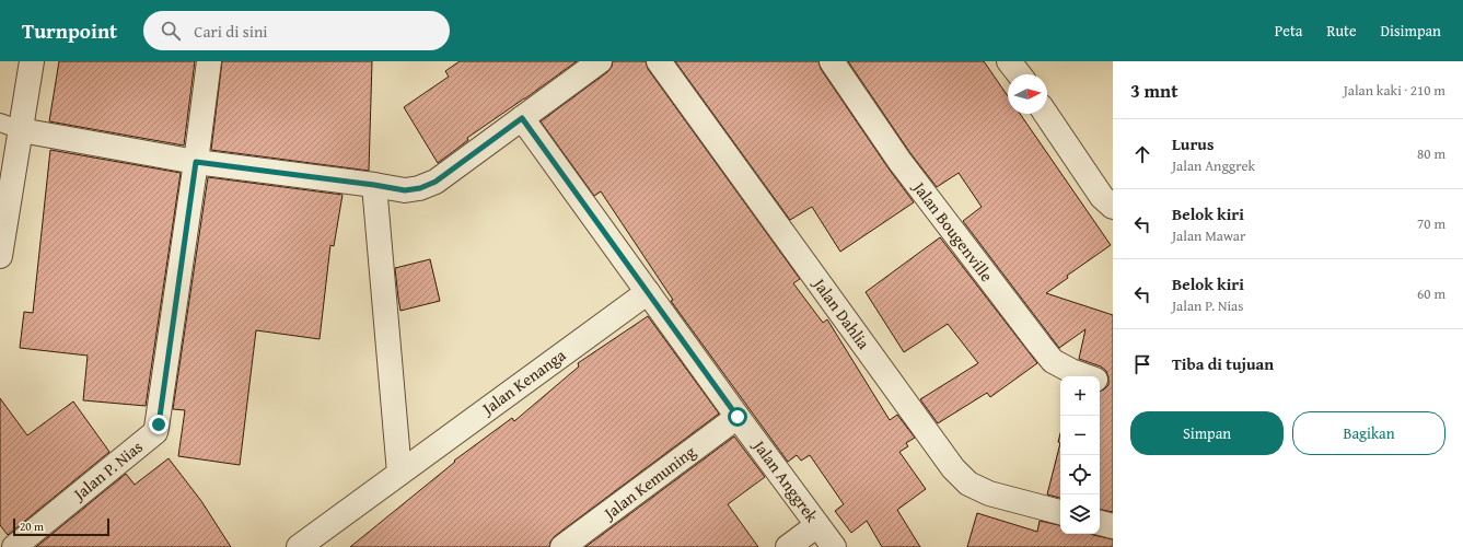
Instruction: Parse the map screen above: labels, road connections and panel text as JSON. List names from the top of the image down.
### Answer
{
  "streets": {
    "street": [
      "Jalan Bougenville",
      "Jalan Dahlia",
      "Jalan Kenanga",
      "Jalan P. Nias",
      "Jalan Anggrek",
      "Jalan Kemuning"
    ]
  },
  "crossings": [
    ["Jalan Kenanga", "Jalan Anggrek"],
    ["Jalan Anggrek", "Jalan Kemuning"]
  ],
  "scale_bar": "20 m",
  "north": "right",
  "page": {
    "header": "Turnpoint",
    "search": "Cari di sini",
    "nav": ["Peta", "Rute", "Disimpan"],
    "heading": ["3 mnt", "Jalan kaki · 210 m"],
    "list": [
      ["Lurus", "Jalan Anggrek", "80 m"],
      ["Belok kiri", "Jalan Mawar", "70 m"],
      ["Belok kiri", "Jalan P. Nias", "60 m"],
      "Tiba di tujuan"
    ],
    "map_buttons": ["+", "−"],
    "buttons": ["Simpan", "Bagikan"],
    "scale": "20 m"
  }
}
